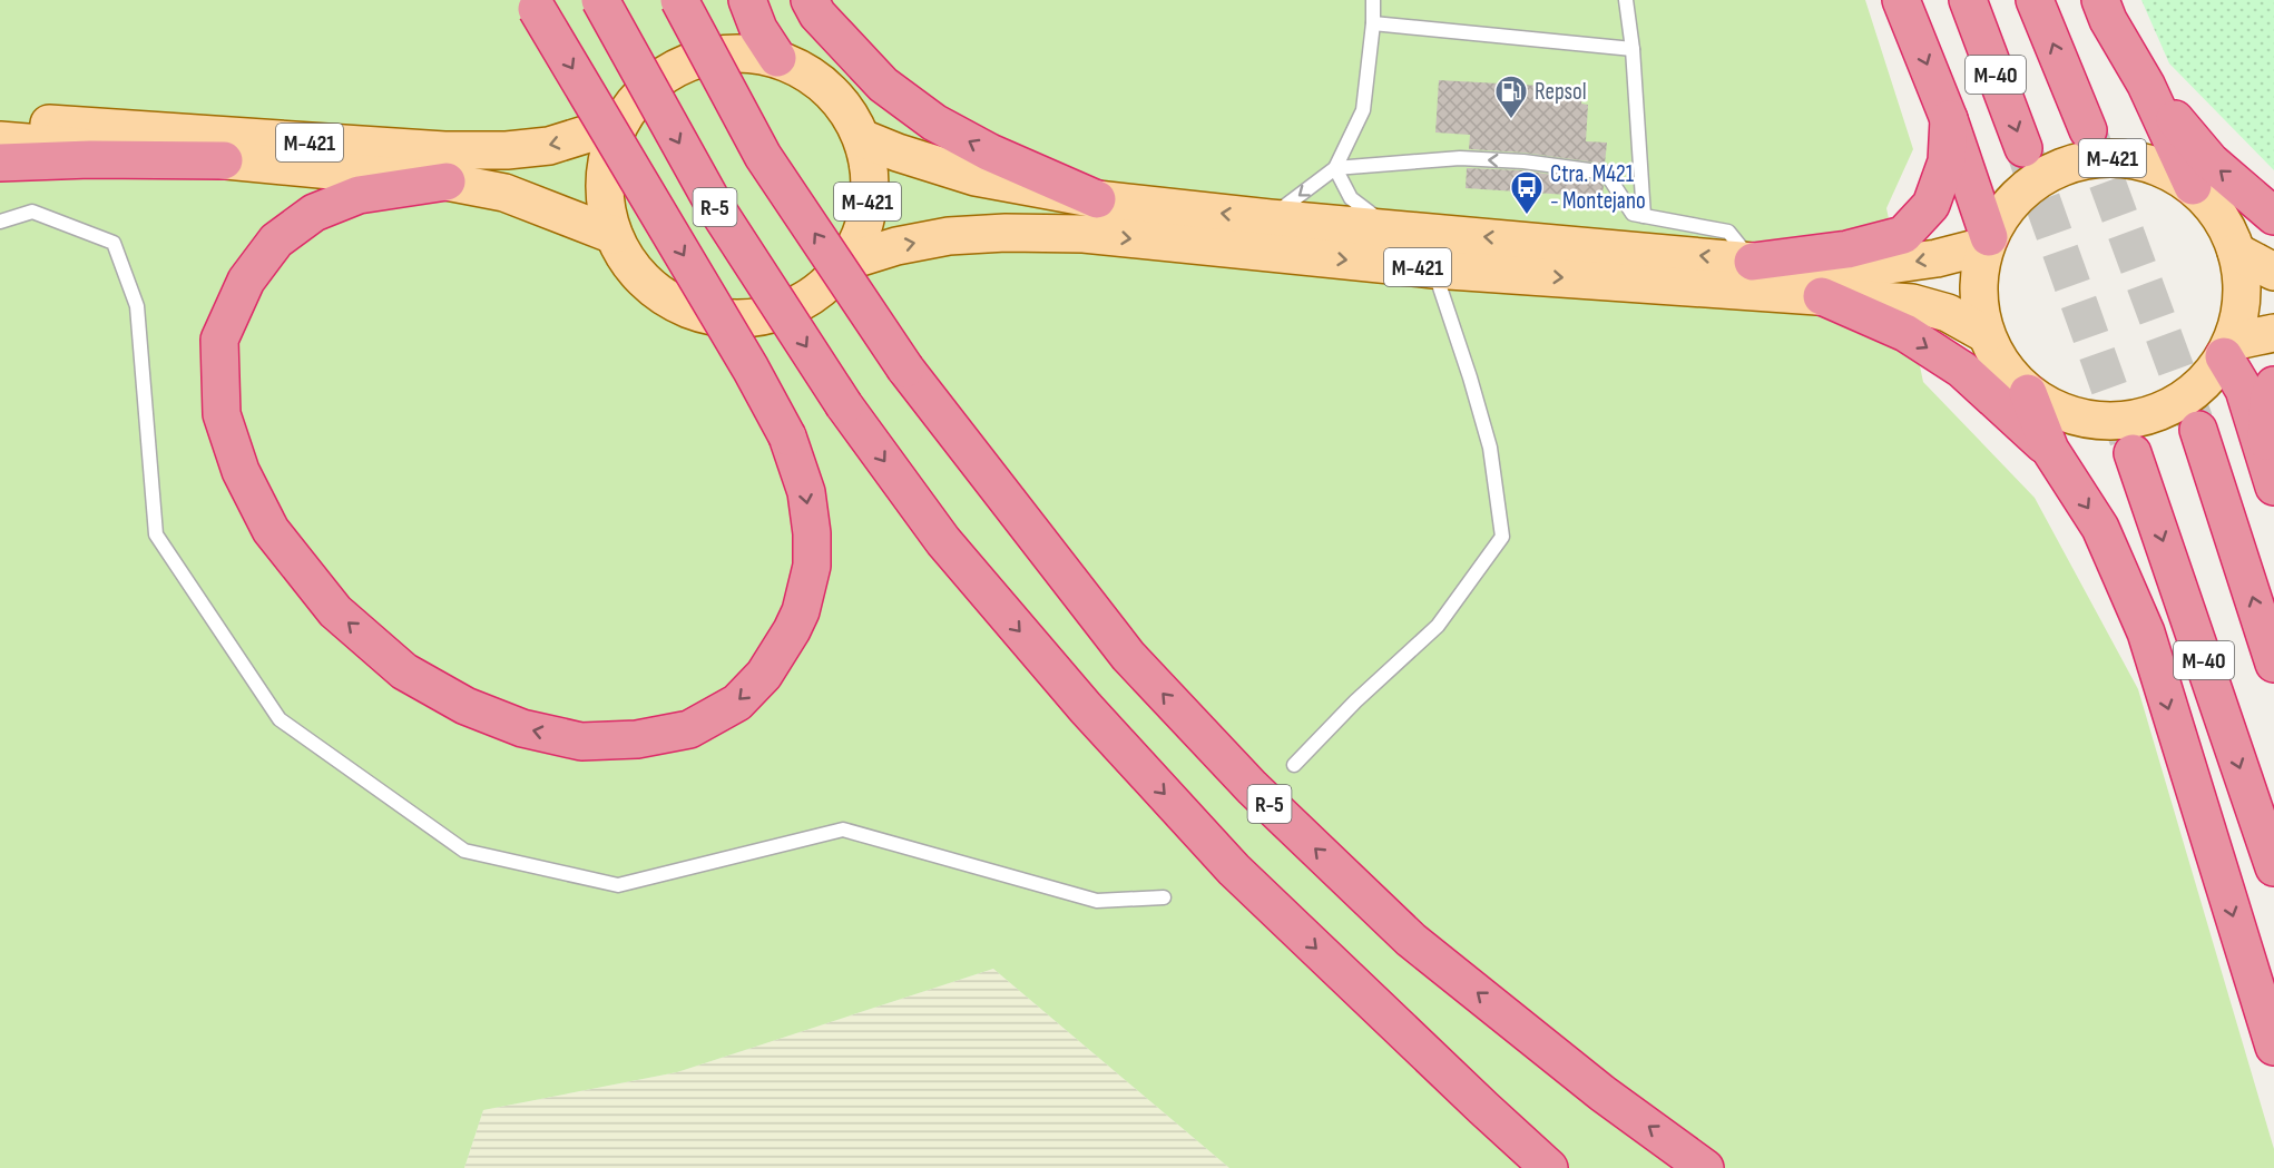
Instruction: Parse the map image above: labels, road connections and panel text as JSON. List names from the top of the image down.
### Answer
{
  "streets": {
    "highway": ["M-40", "R-5"],
    "main road": ["M-421"]
  },
  "places": {
    "fuel station": ["Repsol"],
    "bus stop": ["Ctra. M421 - Montejano"]
  }
}
